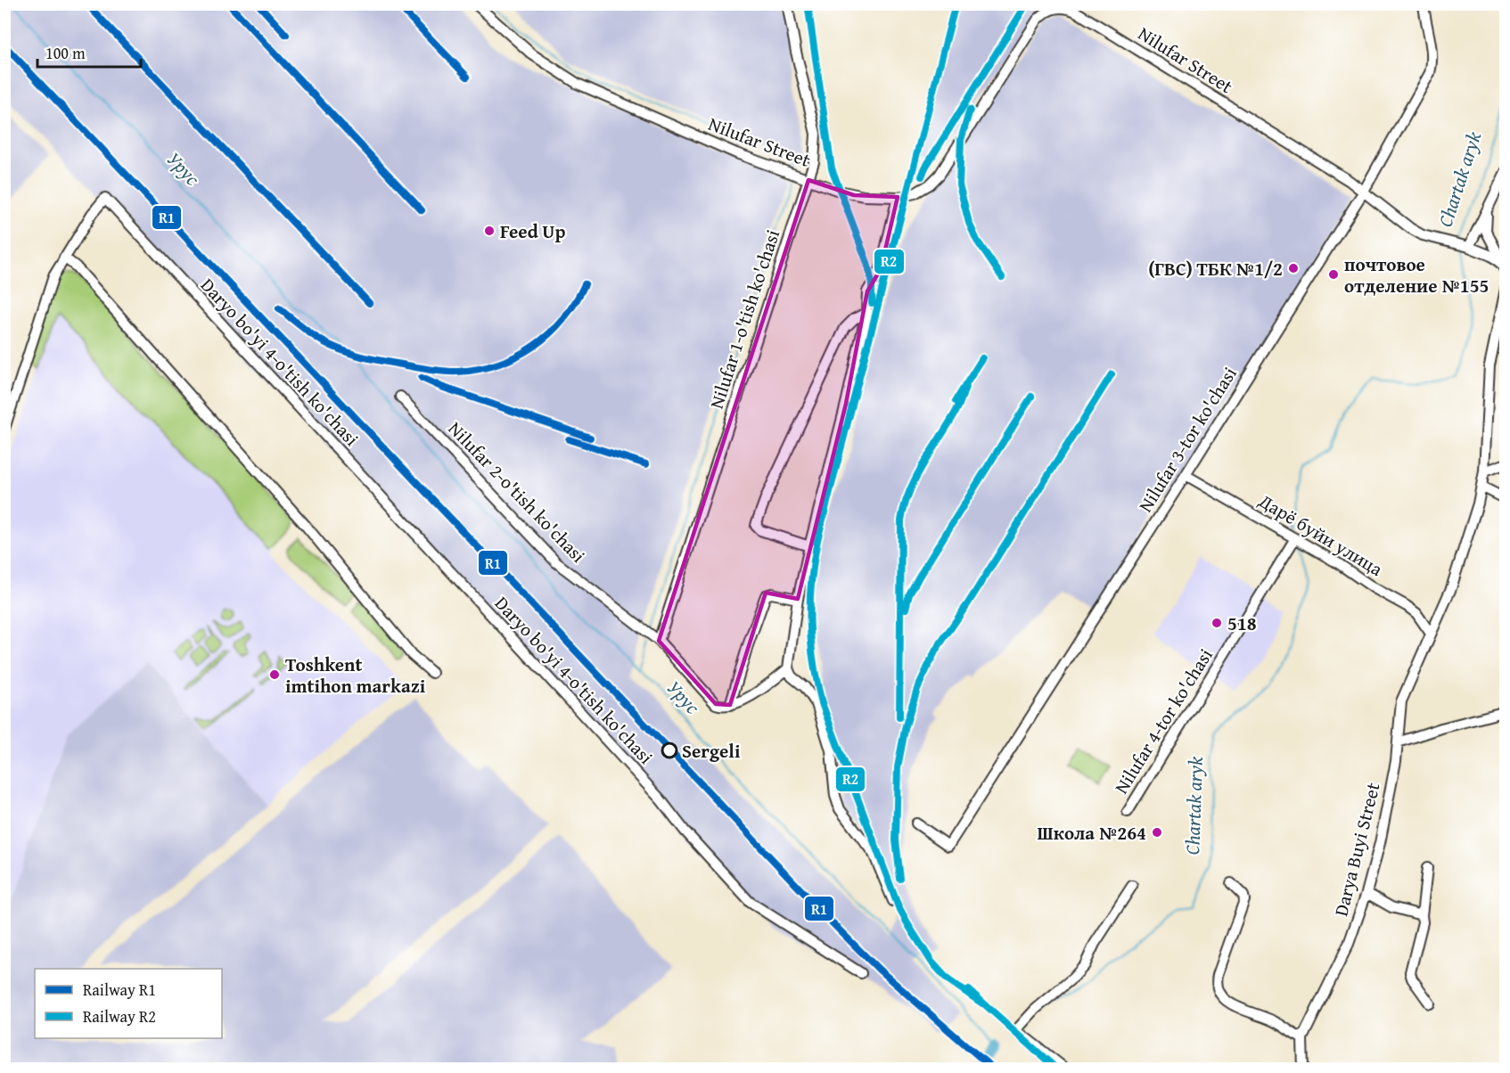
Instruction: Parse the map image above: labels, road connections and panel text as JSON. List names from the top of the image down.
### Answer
{
  "streets": {
    "street": [
      "Nilufar Street",
      "Nilufar 1-o'tish ko'chasi",
      "Daryo bo'yi 4-o'tish ko'chasi",
      "Nilufar 3-tor ko'chasi",
      "Nilufar 2-o'tish ko'chasi",
      "Дарё буйи улица",
      "Nilufar 4-tor ko'chasi",
      "Darya Buyi Street"
    ]
  },
  "crossings": [
    ["Nilufar Street", "Nilufar 1-o'tish ko'chasi"],
    ["Nilufar Street", "Nilufar 3-tor ko'chasi"],
    ["Nilufar 1-o'tish ko'chasi", "Nilufar 2-o'tish ko'chasi"],
    ["Nilufar 3-tor ko'chasi", "Дарё буйи улица"],
    ["Дарё буйи улица", "Nilufar 4-tor ko'chasi"],
    ["Дарё буйи улица", "Darya Buyi Street"]
  ],
  "water": ["Урус", "Chartak aryk"],
  "places": [
    "Feed Up",
    "(ГВС) ТБК №1/2",
    "почтовое отделение №155",
    "518",
    "Toshkent imtihon markazi",
    "Sergeli",
    "Школа №264"
  ],
  "lines": ["rail line R1", "rail line R2"],
  "legend": ["Railway R1", "Railway R2"],
  "scale_bar": "100 m"
}
